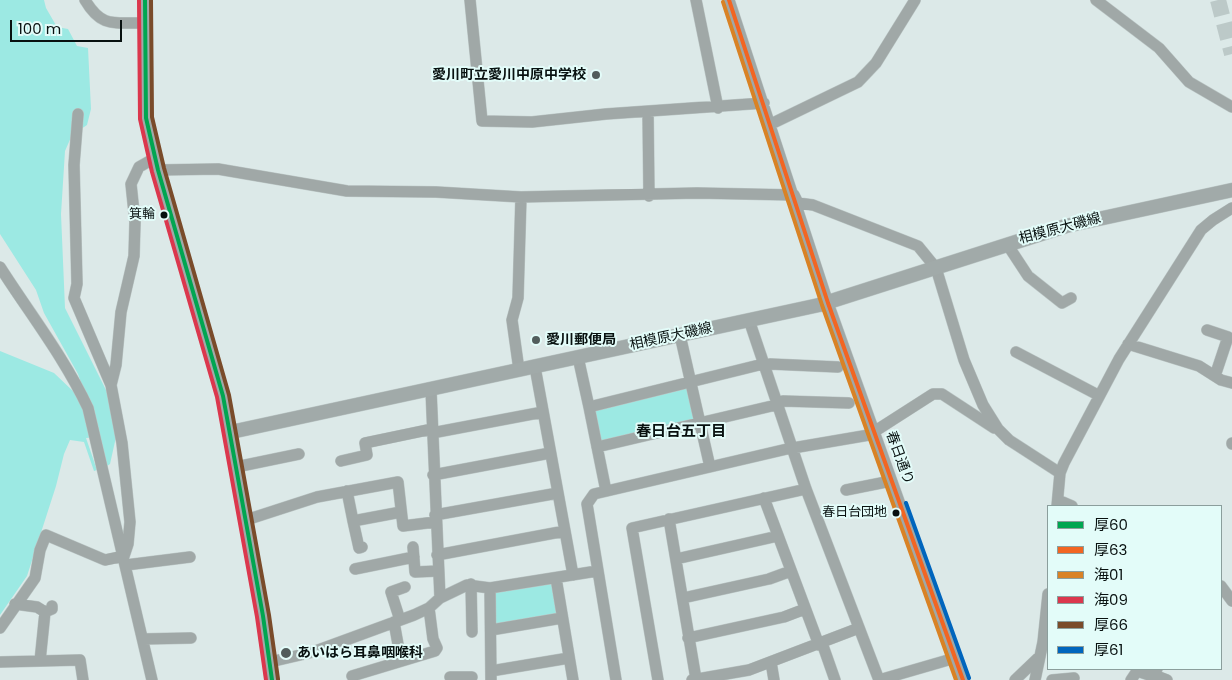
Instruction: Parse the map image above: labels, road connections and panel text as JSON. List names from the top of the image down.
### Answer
{
  "streets": {
    "main road": ["相模原大磯線"],
    "street": ["春日通り"]
  },
  "crossings": [
    ["相模原大磯線", "春日通り"]
  ],
  "districts": ["春日台五丁目"],
  "places": [
    "愛川町立愛川中原中学校",
    "箕輪",
    "愛川郵便局",
    "春日台団地",
    "あいはら耳鼻咽喉科"
  ],
  "lines": [
    "transit line 厚60",
    "transit line 厚63",
    "transit line 海09",
    "transit line 厚66",
    "transit line 海01",
    "transit line 厚61"
  ],
  "legend": [
    "厚60",
    "厚63",
    "海01",
    "海09",
    "厚66",
    "厚61"
  ],
  "scale_bar": "100 m"
}
